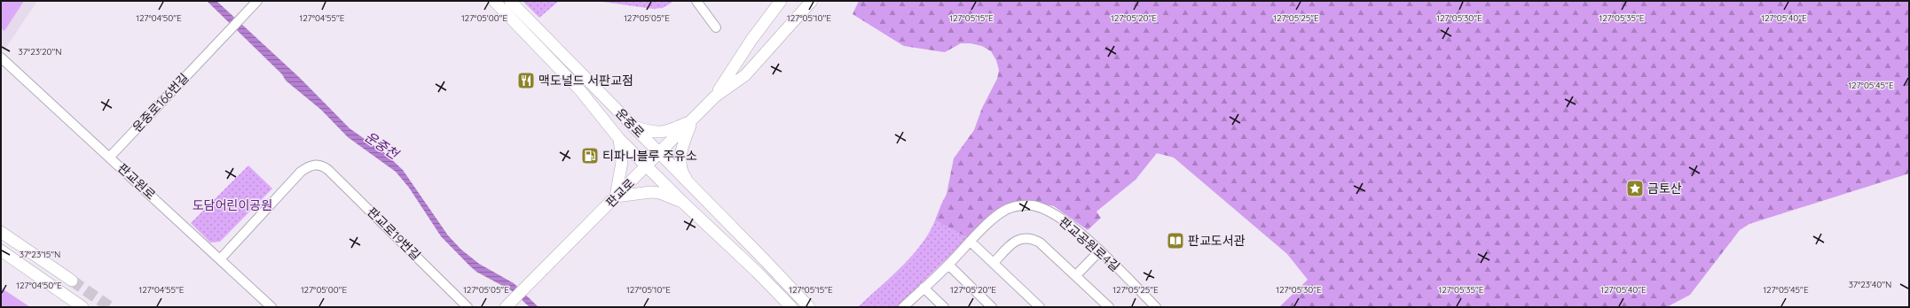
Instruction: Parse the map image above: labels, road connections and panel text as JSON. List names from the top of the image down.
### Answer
{
  "streets": {
    "main road": ["운중로", "판교로"],
    "street": [
      "운중로166번길",
      "판교원로",
      "판교로19번길",
      "판교공원로4길"
    ]
  },
  "crossings": [
    ["운중로166번길", "판교원로"],
    ["운중로", "판교로"],
    ["판교원로", "판교로19번길"]
  ],
  "water": ["운중천"],
  "parks": ["도담어린이공원"],
  "places": {
    "restaurant": ["맥도널드 서판교점"],
    "fuel station": ["티파니블루 주유소"],
    "place": ["금토산"],
    "library": ["판교도서관"]
  },
  "coordinates": [
    "127°05'20\"E",
    "127°04'50\"E",
    "127°04'55\"E",
    "127°05'00\"E",
    "127°05'05\"E",
    "127°05'10\"E",
    "127°05'15\"E",
    "127°05'25\"E",
    "127°05'30\"E",
    "127°05'35\"E",
    "127°05'40\"E",
    "37°23'20\"N",
    "127°05'45\"E",
    "37°23'15\"N",
    "37°23'40\"N"
  ]
}
